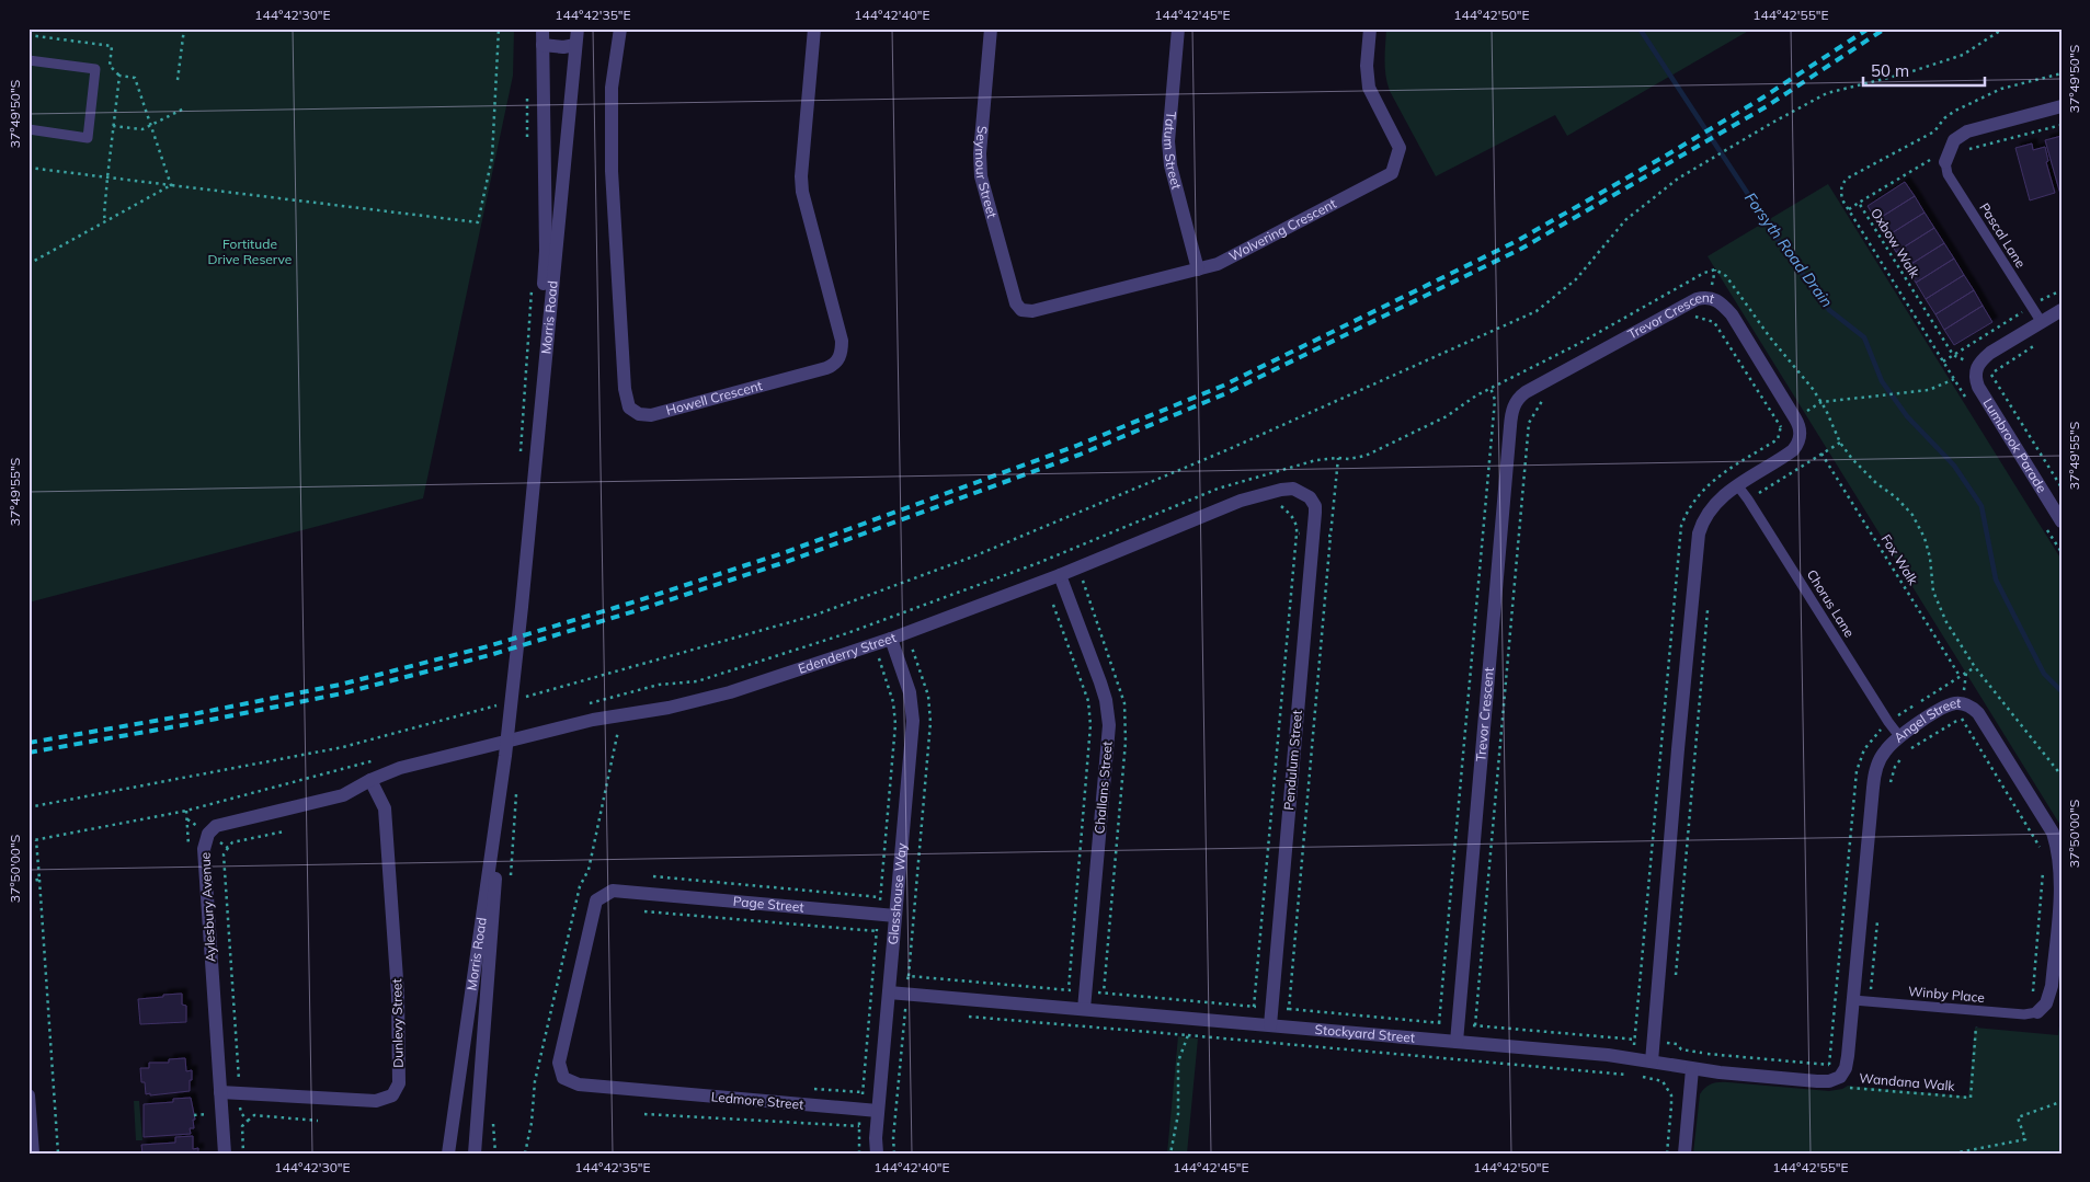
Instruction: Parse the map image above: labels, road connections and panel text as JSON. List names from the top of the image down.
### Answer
{
  "streets": {
    "street": [
      "Tatum Street",
      "Seymour Street",
      "Wolvering Crescent",
      "Morris Road",
      "Trevor Crescent",
      "Howell Crescent",
      "Lumbrook Parade",
      "Edenderry Street",
      "Angel Street",
      "Pendulum Street",
      "Challans Street",
      "Glasshouse Way",
      "Page Street",
      "Aylesbury Avenue",
      "Dunlevy Street",
      "Stockyard Street",
      "Ledmore Street"
    ],
    "lane": ["Pascal Lane", "Chorus Lane", "Winby Place"],
    "path": ["Oxbow Walk", "Fox Walk", "Wandana Walk"]
  },
  "crossings": [
    ["Tatum Street", "Wolvering Crescent"],
    ["Seymour Street", "Wolvering Crescent"],
    ["Pascal Lane", "Oxbow Walk"],
    ["Trevor Crescent", "Chorus Lane"],
    ["Trevor Crescent", "Stockyard Street"],
    ["Chorus Lane", "Angel Street"],
    ["Edenderry Street", "Pendulum Street"],
    ["Edenderry Street", "Challans Street"],
    ["Edenderry Street", "Glasshouse Way"],
    ["Edenderry Street", "Aylesbury Avenue"],
    ["Edenderry Street", "Dunlevy Street"],
    ["Angel Street", "Winby Place"],
    ["Angel Street", "Stockyard Street"],
    ["Angel Street", "Wandana Walk"],
    ["Pendulum Street", "Stockyard Street"],
    ["Challans Street", "Stockyard Street"],
    ["Glasshouse Way", "Page Street"],
    ["Glasshouse Way", "Stockyard Street"],
    ["Glasshouse Way", "Ledmore Street"],
    ["Page Street", "Ledmore Street"],
    ["Aylesbury Avenue", "Dunlevy Street"],
    ["Stockyard Street", "Wandana Walk"]
  ],
  "water": ["Forsyth Road Drain"],
  "parks": ["Fortitude Drive Reserve"],
  "scale_bar": "50 m",
  "coordinates": [
    "144°42'30\"E",
    "144°42'35\"E",
    "144°42'40\"E",
    "144°42'45\"E",
    "144°42'50\"E",
    "144°42'55\"E",
    "37°49'50\"S",
    "37°49'55\"S",
    "37°50'00\"S"
  ]
}
